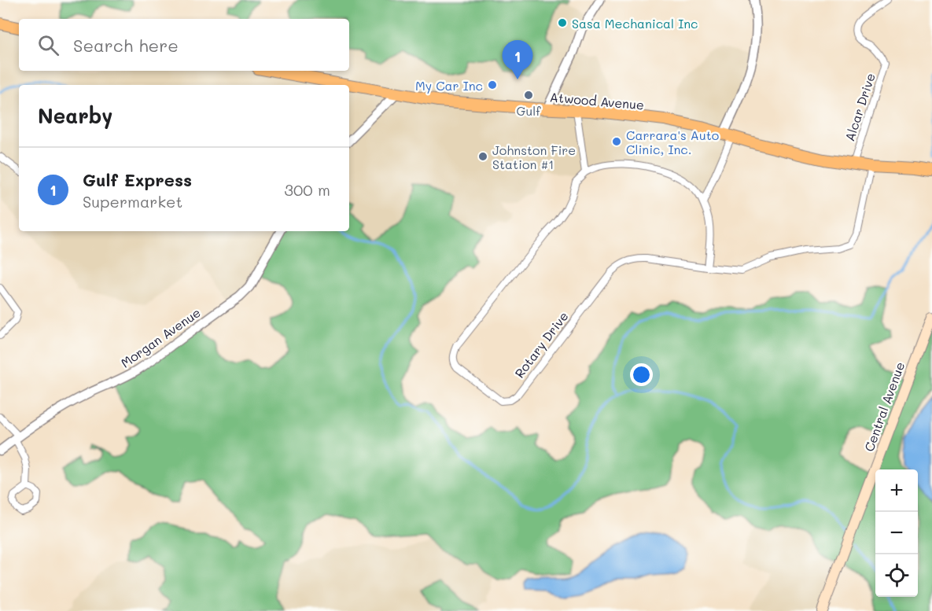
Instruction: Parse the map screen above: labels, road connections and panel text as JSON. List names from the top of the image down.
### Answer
{
  "streets": {
    "main road": ["Atwood Avenue", "Central Avenue"],
    "street": ["Alcar Drive", "Morgan Avenue", "Rotary Drive"]
  },
  "crossings": [
    ["Atwood Avenue", "Alcar Drive"],
    ["Atwood Avenue", "Rotary Drive"]
  ],
  "places": [
    "Sasa Mechanical Inc",
    "My Car Inc",
    "Gulf",
    "Carrara's Auto Clinic, Inc.",
    "Johnston Fire Station #1"
  ],
  "page": {
    "search": "Search here",
    "pins": "1",
    "heading": "Nearby",
    "list": [
      {
        "mark": "1",
        "name": "Gulf Express",
        "note": "Supermarket",
        "value": "300 m"
      }
    ],
    "map_buttons": ["+", "−"]
  }
}
